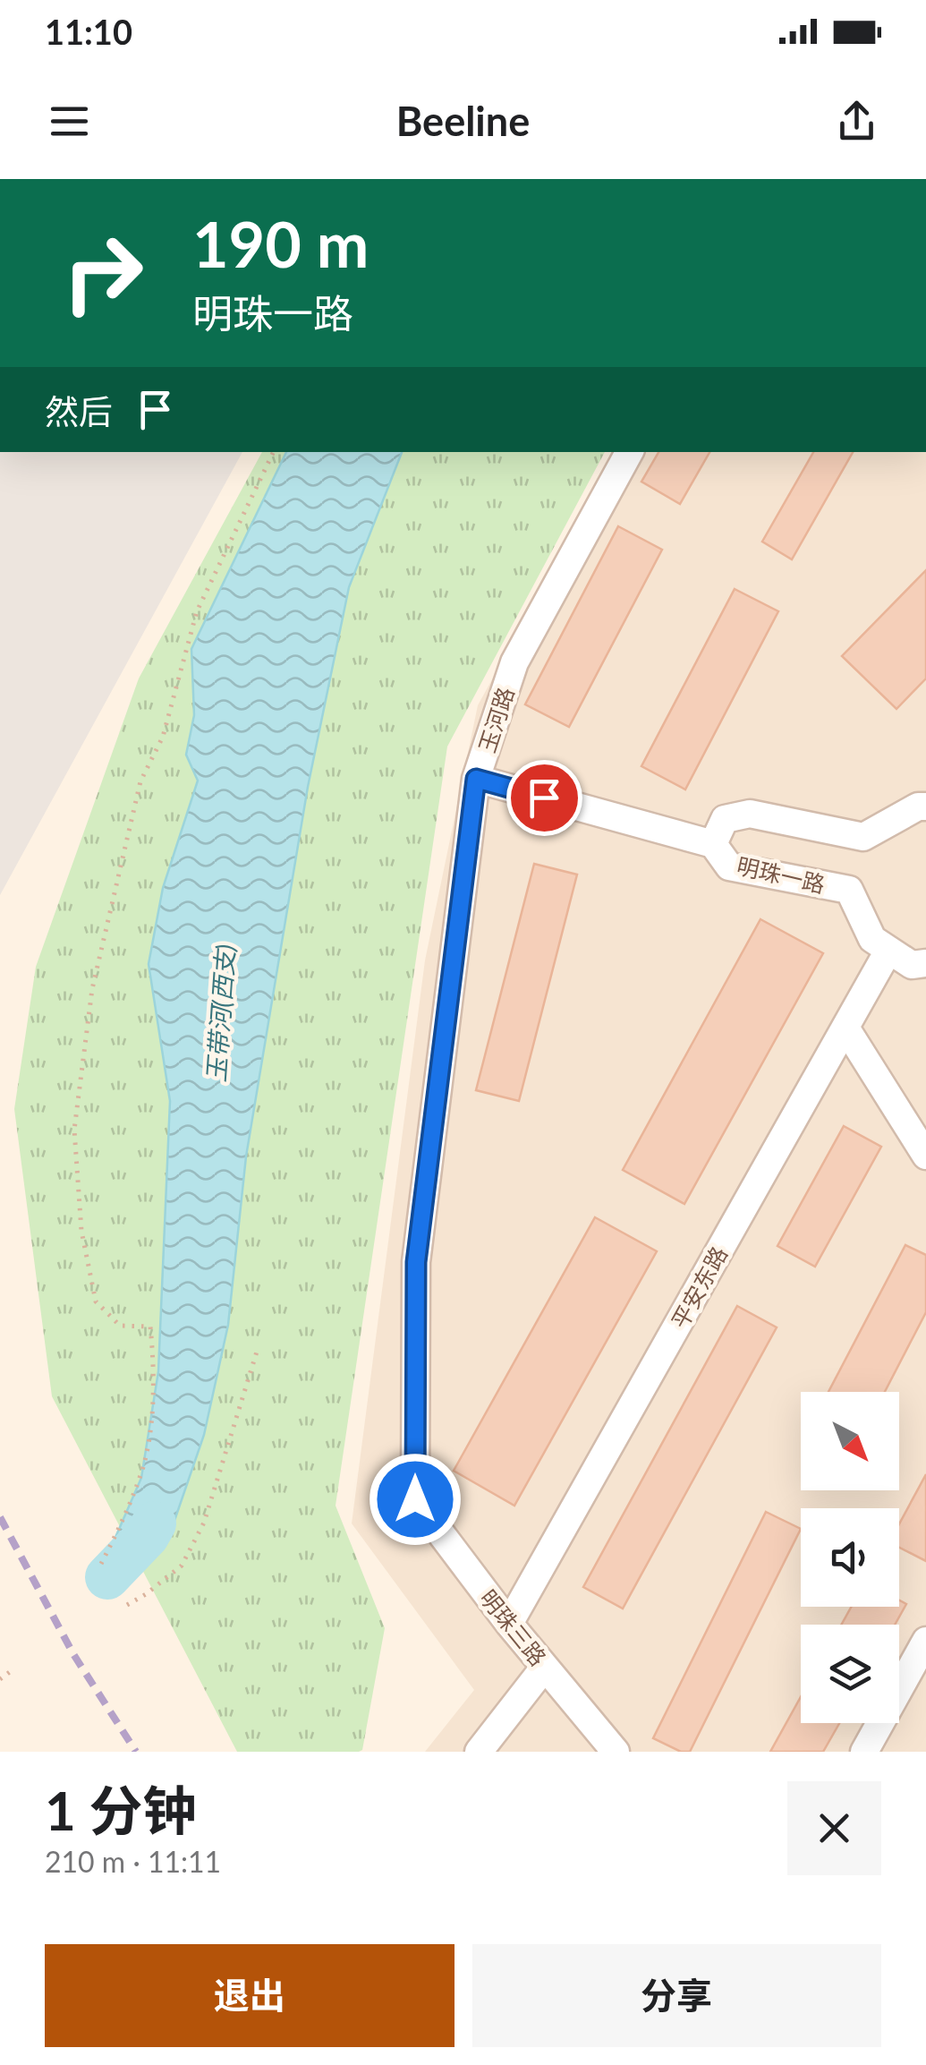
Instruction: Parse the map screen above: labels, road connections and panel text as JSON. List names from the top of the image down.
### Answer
{
  "streets": {
    "street": [
      "玉河路",
      "明珠一路",
      "平安东路",
      "明珠三路"
    ]
  },
  "crossings": [
    ["玉河路", "明珠一路"],
    ["玉河路", "明珠三路"],
    ["明珠一路", "平安东路"],
    ["平安东路", "明珠三路"]
  ],
  "water": ["玉带河(西支)"],
  "north": "bottom right",
  "page": {
    "status": "11:10",
    "header": "Beeline",
    "turn": ["190 m", "明珠一路"],
    "then": "然后",
    "heading": ["1 分钟", "210 m · 11:11"],
    "buttons": ["退出", "分享"]
  }
}
